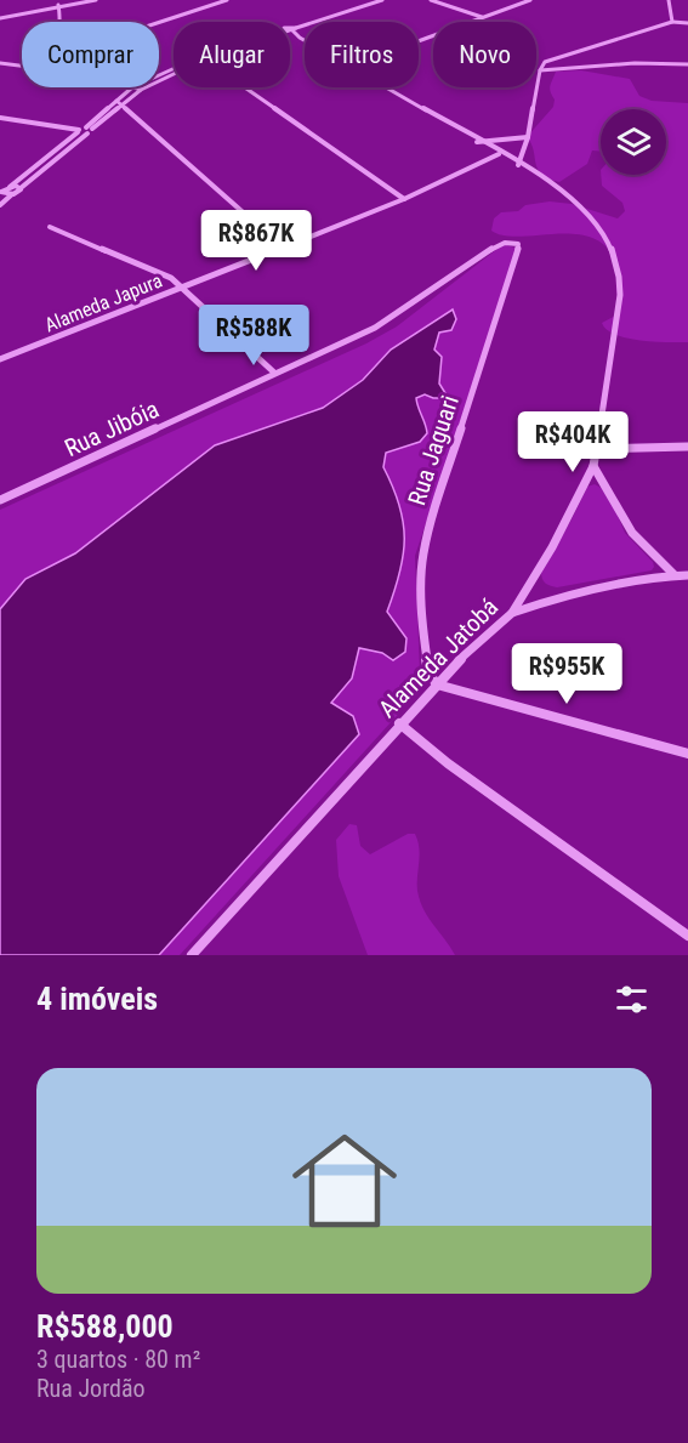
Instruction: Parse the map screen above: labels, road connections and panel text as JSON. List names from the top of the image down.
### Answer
{
  "streets": {
    "street": [
      "Alameda Japura",
      "Rua Jibóia",
      "Rua Jaguari",
      "Alameda Jatobá"
    ]
  },
  "crossings": [
    ["Alameda Japura", "Alameda Jatobá"],
    ["Rua Jibóia", "Rua Jaguari"],
    ["Rua Jaguari", "Alameda Jatobá"]
  ],
  "page": {
    "chip": [
      "Comprar",
      "Alugar",
      "Filtros",
      "Novo"
    ],
    "price": [
      "R$867K",
      "R$588K",
      "R$404K",
      "R$955K"
    ],
    "heading": "4 imóveis",
    "list": [
      {
        "name": "R$588,000",
        "note": "3 quartos · 80 m² · Rua Jordão"
      }
    ]
  }
}
